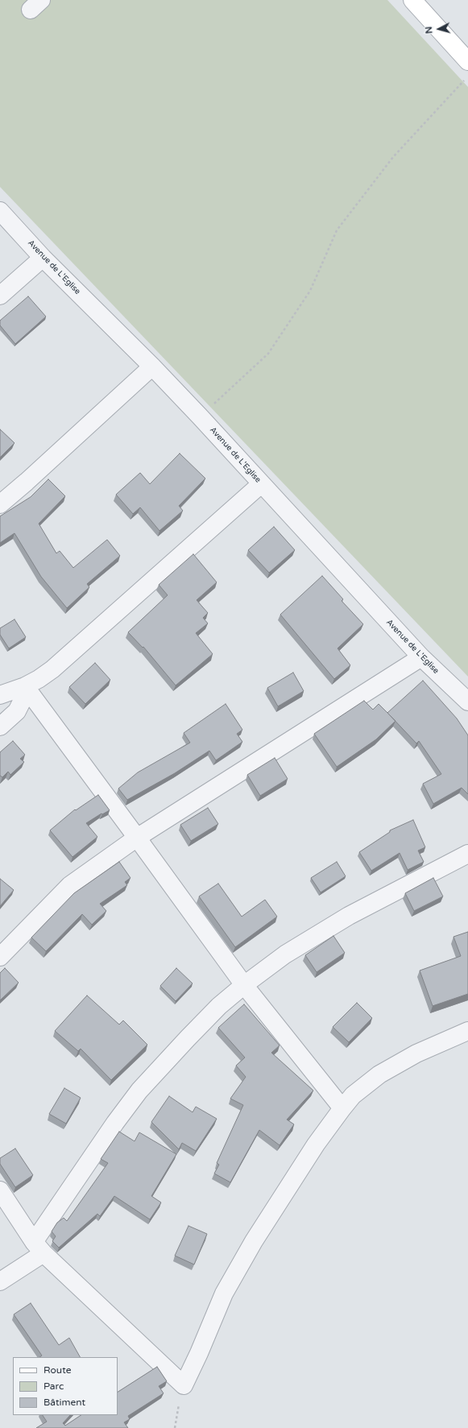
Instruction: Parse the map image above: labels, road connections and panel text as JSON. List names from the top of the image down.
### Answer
{
  "streets": {
    "street": ["Avenue de L'Eglise"]
  },
  "legend": ["Route", "Parc", "Bâtiment"],
  "north": "left"
}
